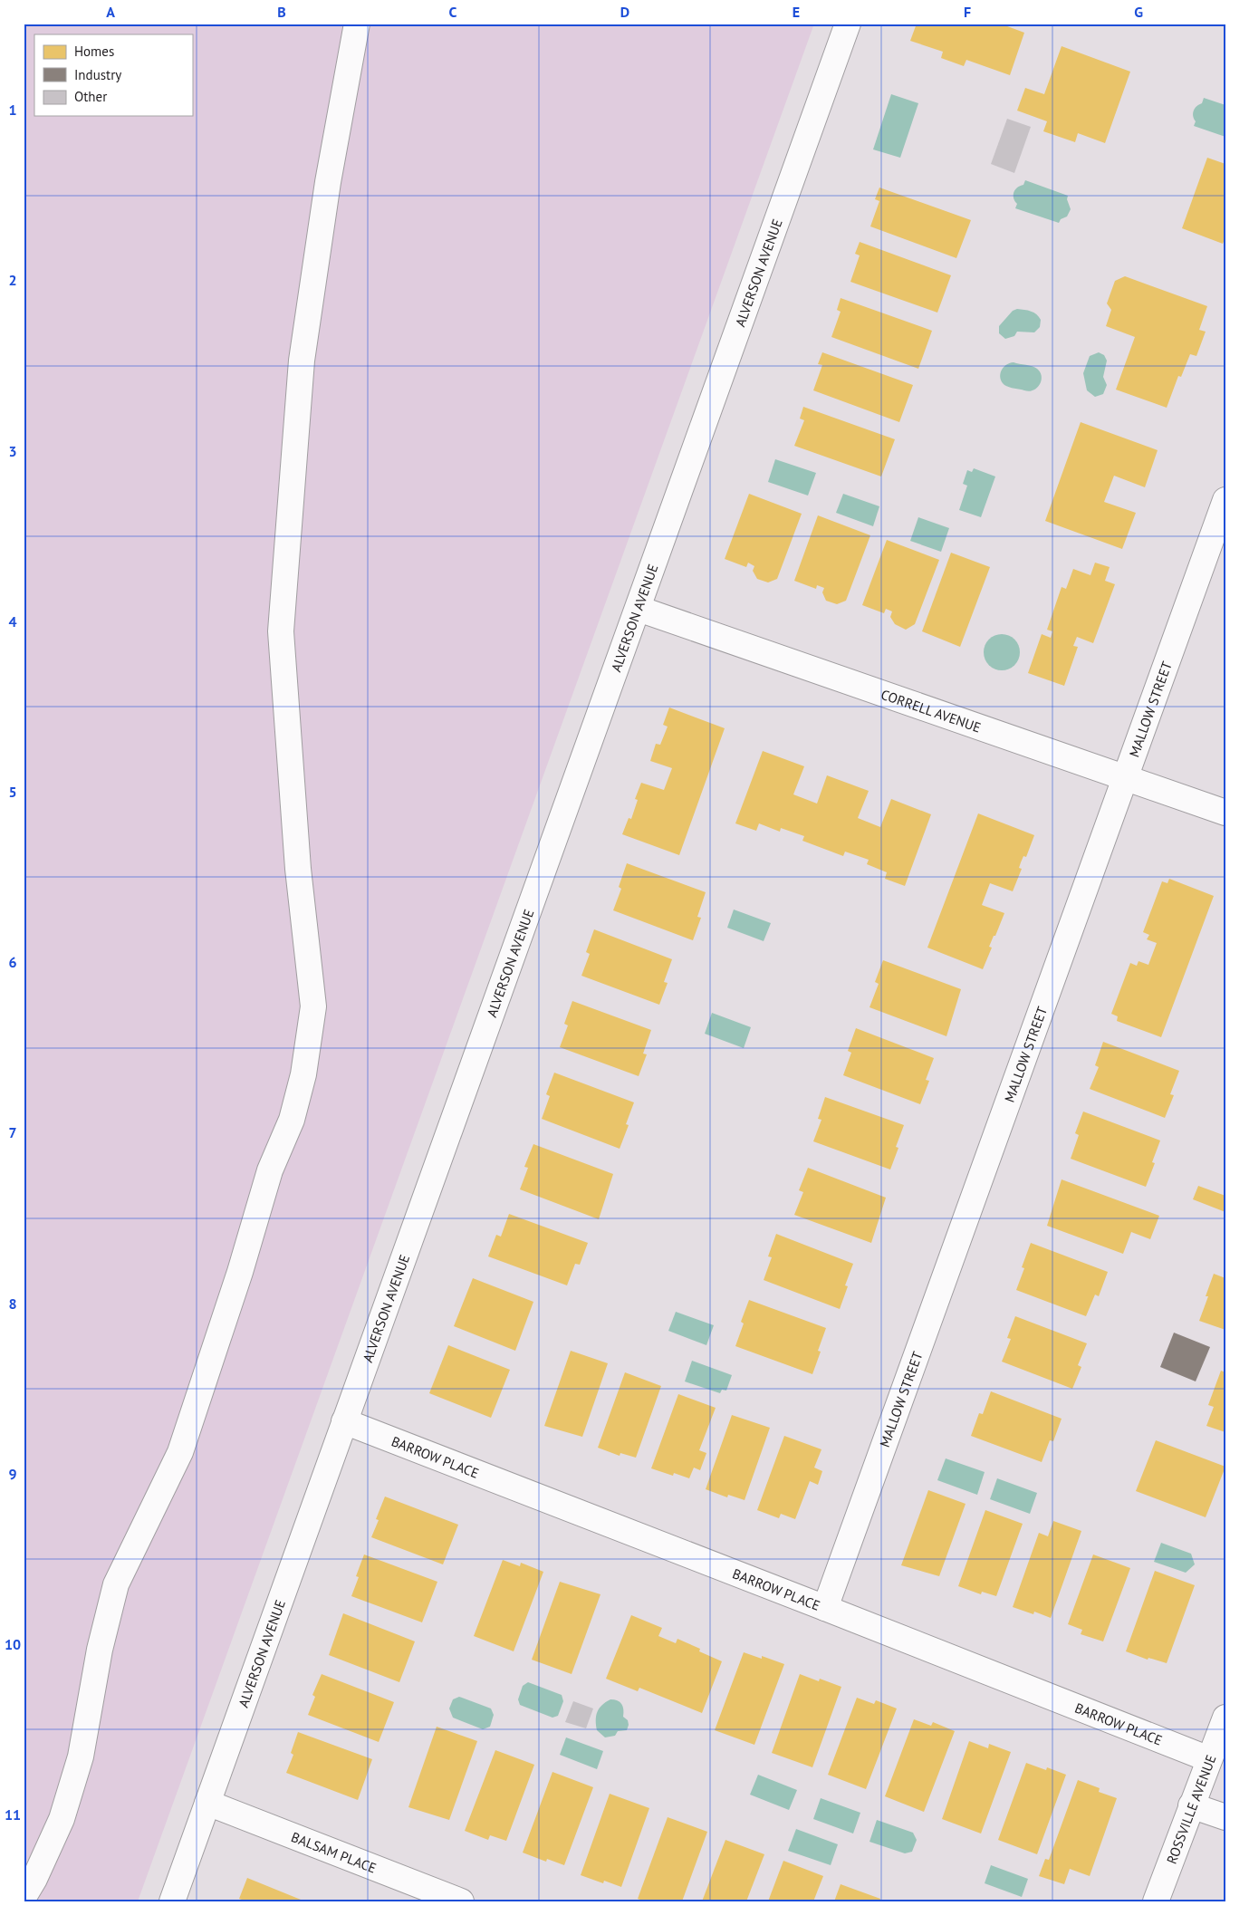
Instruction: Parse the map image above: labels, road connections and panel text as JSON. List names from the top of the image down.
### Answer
{
  "streets": {
    "street": [
      "ALVERSON AVENUE",
      "MALLOW STREET",
      "CORRELL AVENUE",
      "BARROW PLACE",
      "ROSSVILLE AVENUE",
      "BALSAM PLACE"
    ]
  },
  "crossings": [
    ["ALVERSON AVENUE", "CORRELL AVENUE"],
    ["ALVERSON AVENUE", "BARROW PLACE"],
    ["ALVERSON AVENUE", "BALSAM PLACE"],
    ["MALLOW STREET", "CORRELL AVENUE"],
    ["MALLOW STREET", "BARROW PLACE"],
    ["BARROW PLACE", "ROSSVILLE AVENUE"]
  ],
  "legend": ["Homes", "Industry", "Other"],
  "grid": {
    "columns": [
      "A",
      "B",
      "C",
      "D",
      "E",
      "F",
      "G"
    ],
    "rows": [
      "1",
      "2",
      "3",
      "4",
      "5",
      "6",
      "7",
      "8",
      "9",
      "10",
      "11"
    ]
  }
}
